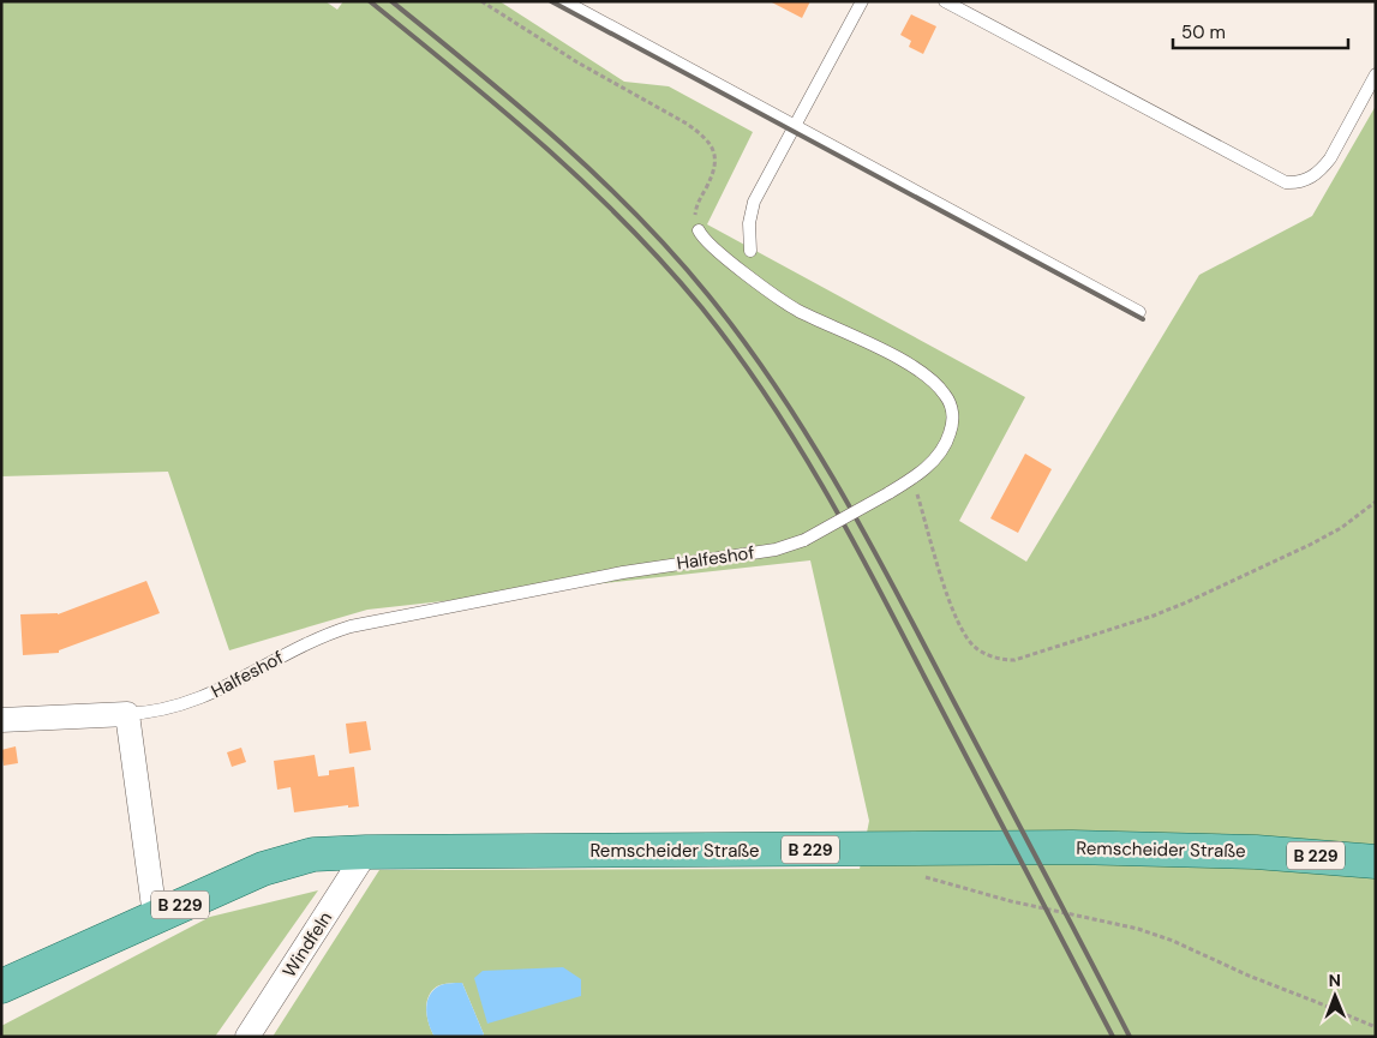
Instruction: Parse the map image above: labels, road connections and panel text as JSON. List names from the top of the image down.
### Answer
{
  "streets": {
    "main road": ["B 229", "Remscheider Straße"],
    "street": ["Halfeshof", "Windfeln"]
  },
  "crossings": [
    ["Remscheider Straße", "Windfeln"]
  ],
  "scale_bar": "50 m",
  "north": "top"
}
